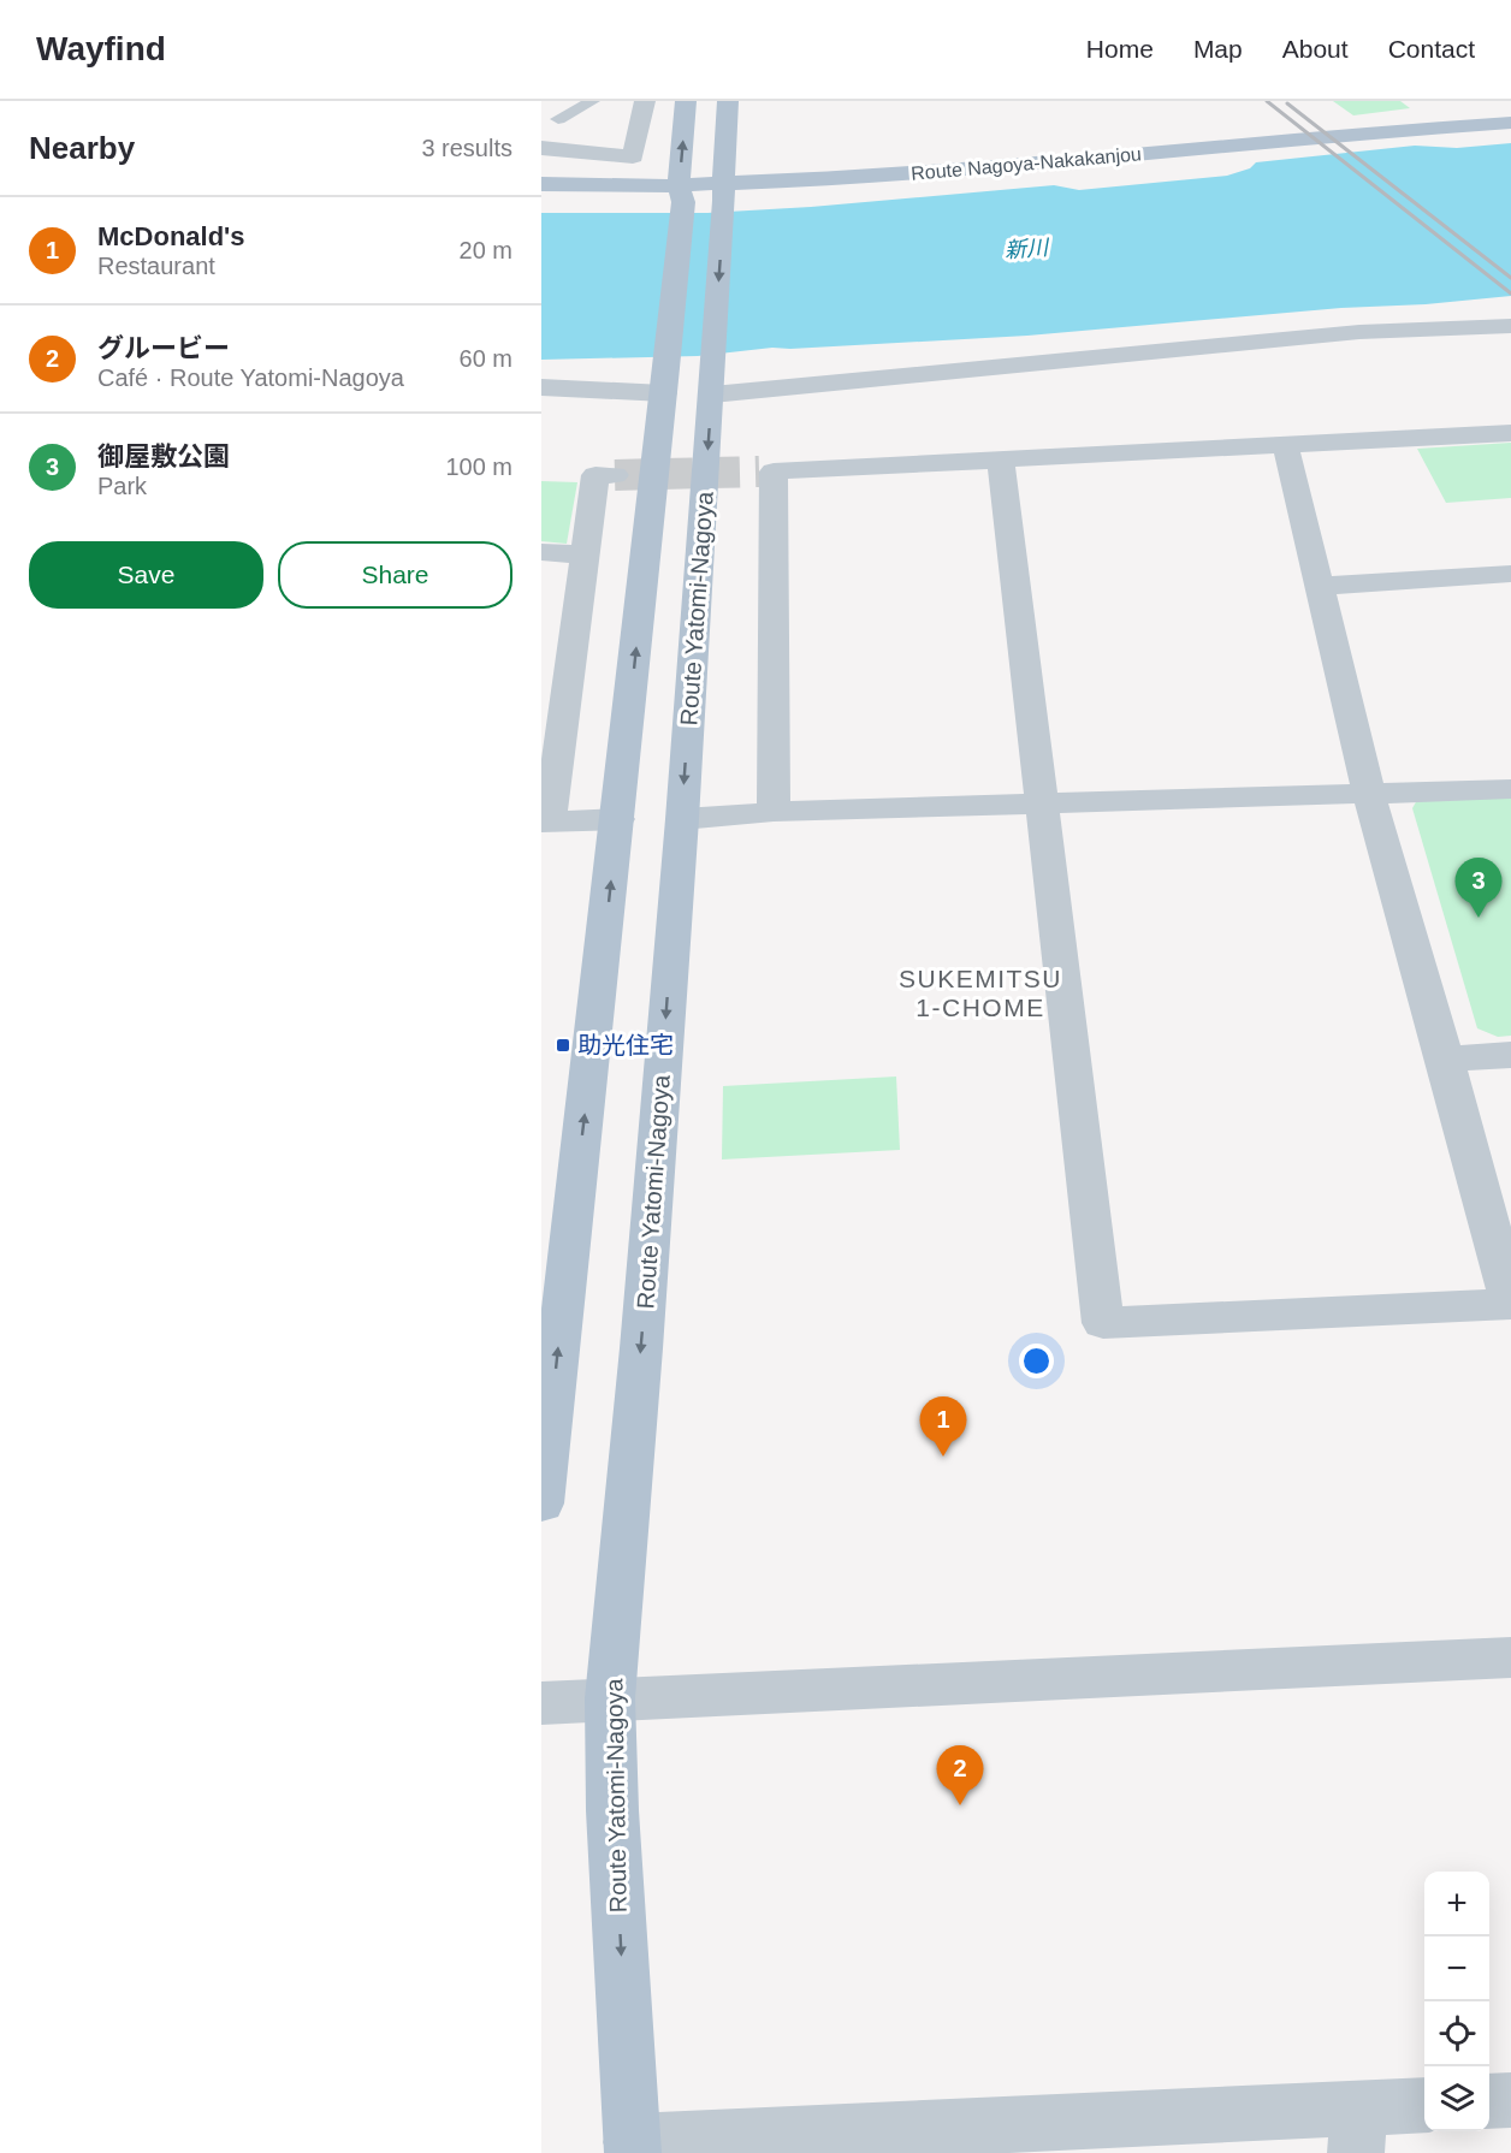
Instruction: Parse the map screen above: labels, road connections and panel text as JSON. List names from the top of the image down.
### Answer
{
  "streets": {
    "main road": ["Route Nagoya-Nakakanjou", "Route Yatomi-Nagoya"]
  },
  "crossings": [
    ["Route Nagoya-Nakakanjou", "Route Yatomi-Nagoya"]
  ],
  "districts": ["SUKEMITSU 1-CHOME"],
  "water": ["新川"],
  "places": {
    "transit": ["助光住宅"]
  },
  "page": {
    "header": "Wayfind",
    "nav": [
      "Home",
      "Map",
      "About",
      "Contact"
    ],
    "heading": ["Nearby", "3 results"],
    "list": [
      {
        "mark": "1",
        "name": "McDonald's",
        "note": "Restaurant",
        "value": "20 m"
      },
      {
        "mark": "2",
        "name": "グルービー",
        "note": "Café · Route Yatomi-Nagoya",
        "value": "60 m"
      },
      {
        "mark": "3",
        "name": "御屋敷公園",
        "note": "Park",
        "value": "100 m"
      }
    ],
    "buttons": ["Save", "Share"],
    "pins": ["3", "1", "2"],
    "map_buttons": ["+", "−"]
  }
}
